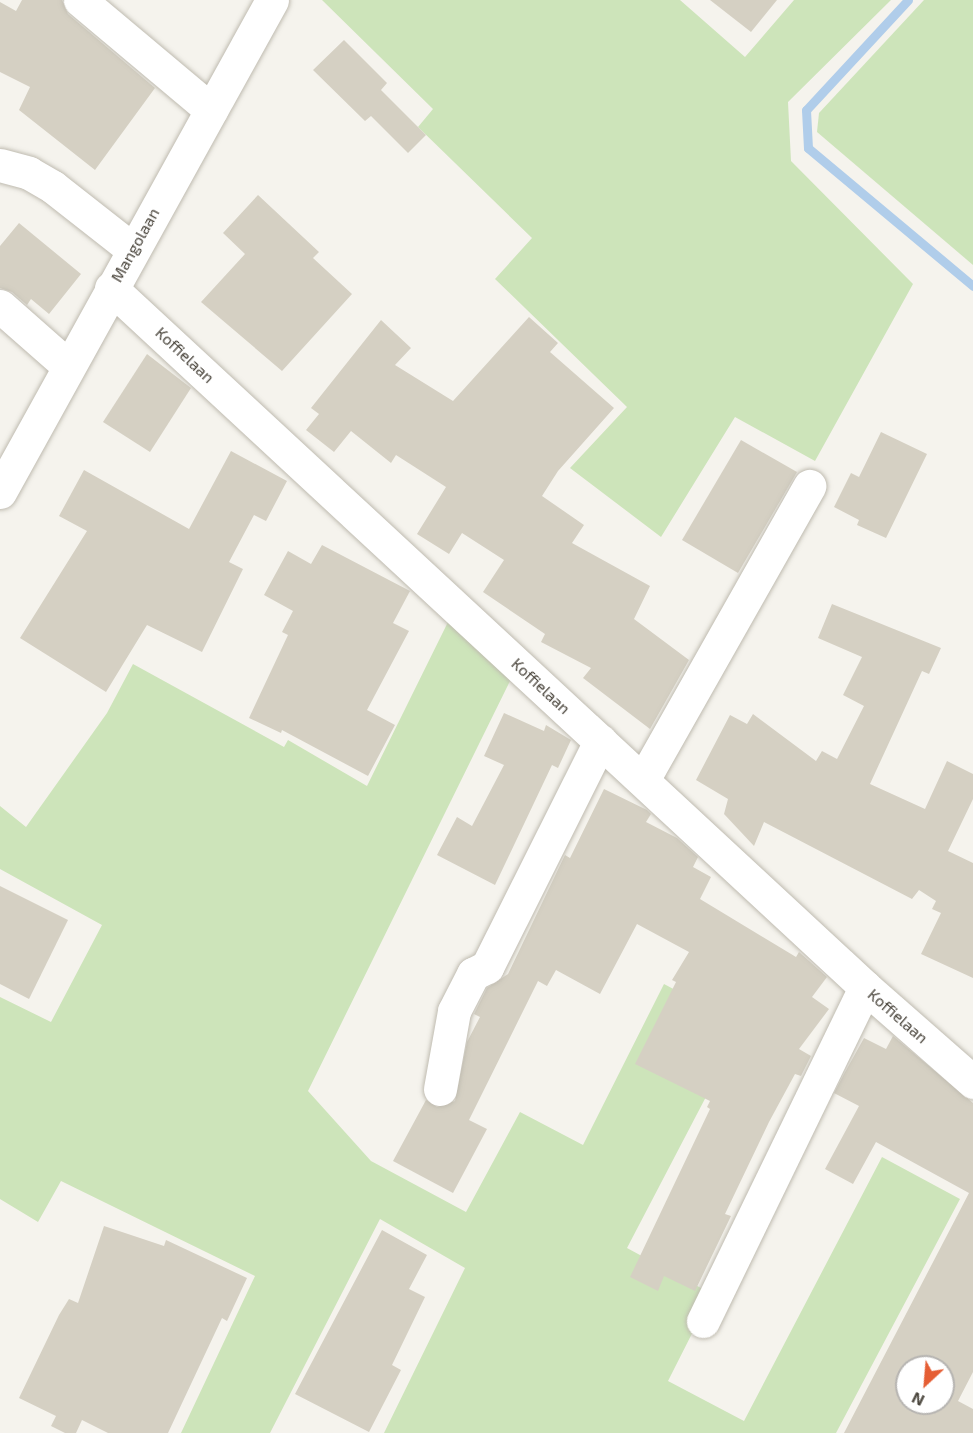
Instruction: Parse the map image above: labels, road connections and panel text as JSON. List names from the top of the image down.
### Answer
{
  "streets": {
    "street": ["Mangolaan", "Koffielaan"]
  },
  "crossings": [
    ["Mangolaan", "Koffielaan"]
  ],
  "north": "bottom left"
}
